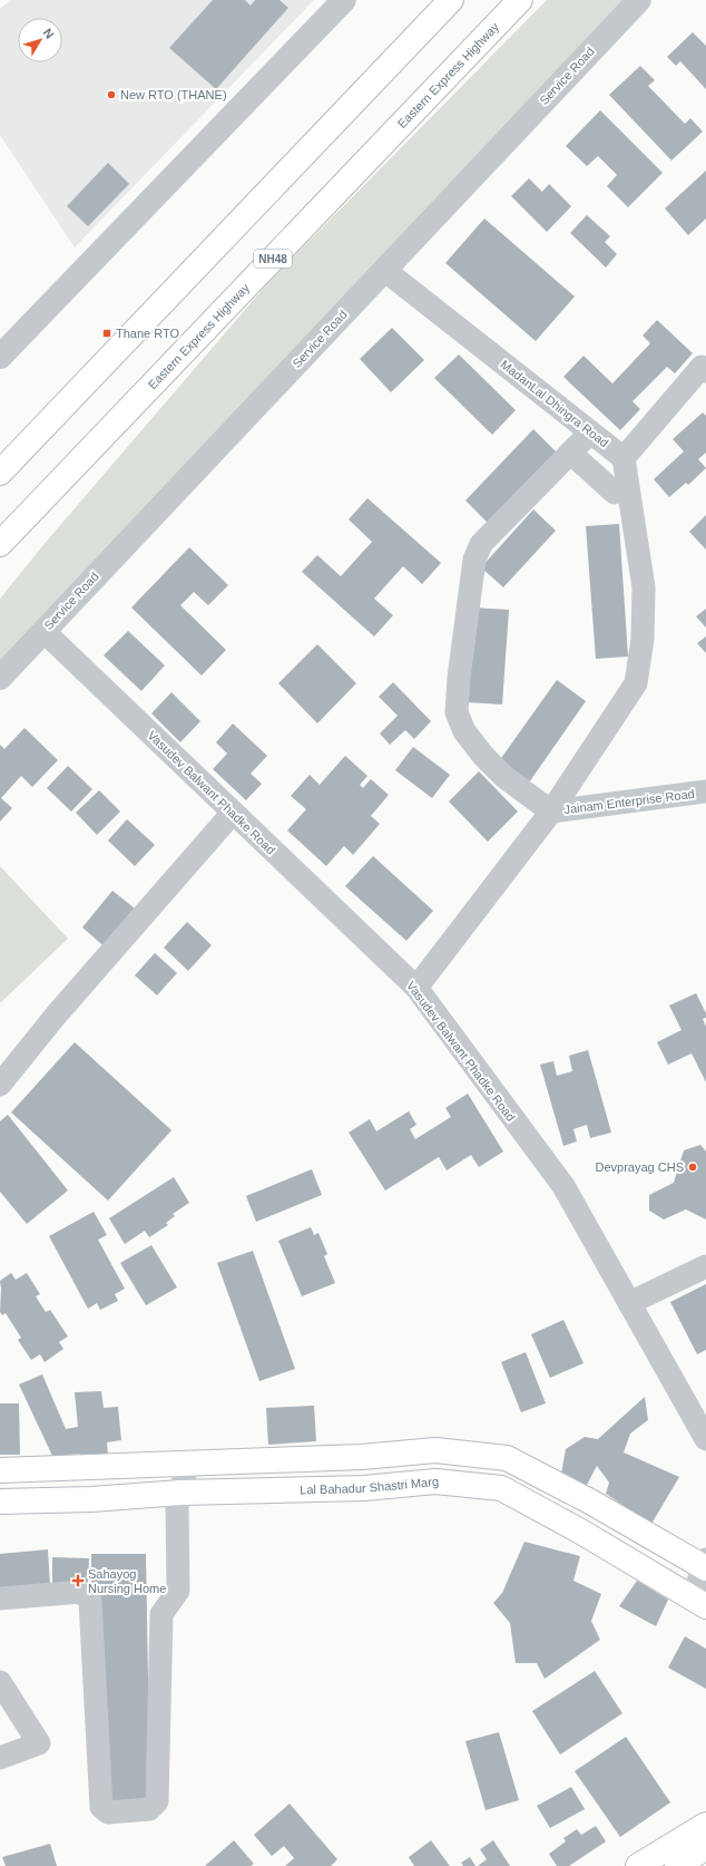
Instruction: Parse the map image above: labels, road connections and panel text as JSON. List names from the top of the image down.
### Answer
{
  "streets": {
    "main road": ["Eastern Express Highway", "NH48", "Lal Bahadur Shastri Marg"],
    "street": [
      "Service Road",
      "MadanLal Dhingra Road",
      "Vasudev Balwant Phadke Road",
      "Jainam Enterprise Road"
    ]
  },
  "crossings": [
    ["Eastern Express Highway", "NH48"],
    ["Service Road", "MadanLal Dhingra Road"],
    ["Service Road", "Vasudev Balwant Phadke Road"]
  ],
  "places": {
    "other": ["New RTO (THANE)", "Devprayag CHS"],
    "transit": ["Thane RTO"],
    "health": ["Sahayog Nursing Home"]
  },
  "north": "top right"
}
